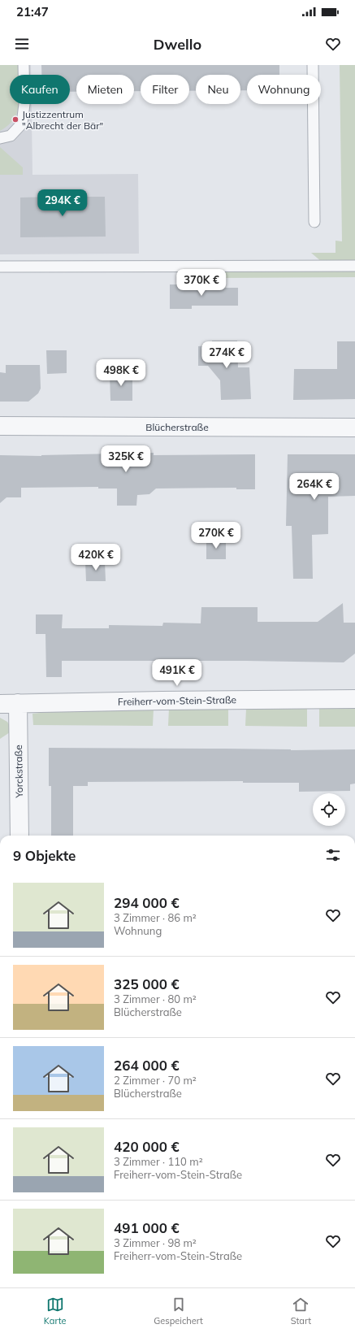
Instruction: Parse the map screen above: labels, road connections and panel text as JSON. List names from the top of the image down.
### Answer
{
  "streets": {
    "street": ["Blücherstraße", "Freiherr-vom-Stein-Straße", "Yorckstraße"]
  },
  "crossings": [
    ["Freiherr-vom-Stein-Straße", "Yorckstraße"]
  ],
  "places": ["Justizzentrum \"Albrecht der Bär\""],
  "page": {
    "status": "21:47",
    "header": "Dwello",
    "chip": [
      "Kaufen",
      "Mieten",
      "Filter",
      "Neu",
      "Wohnung"
    ],
    "price": [
      "294K €",
      "370K €",
      "274K €",
      "498K €",
      "325K €",
      "264K €",
      "270K €",
      "420K €",
      "491K €"
    ],
    "heading": "9 Objekte",
    "list": [
      {
        "name": "294 000 €",
        "note": "3 Zimmer · 86 m² · Wohnung"
      },
      {
        "name": "325 000 €",
        "note": "3 Zimmer · 80 m² · Blücherstraße"
      },
      {
        "name": "264 000 €",
        "note": "2 Zimmer · 70 m² · Blücherstraße"
      },
      {
        "name": "420 000 €",
        "note": "3 Zimmer · 110 m² · Freiherr-vom-Stein-Straße"
      },
      {
        "name": "491 000 €",
        "note": "3 Zimmer · 98 m² · Freiherr-vom-Stein-Straße"
      }
    ],
    "tabs": ["Karte", "Gespeichert", "Start"]
  }
}
